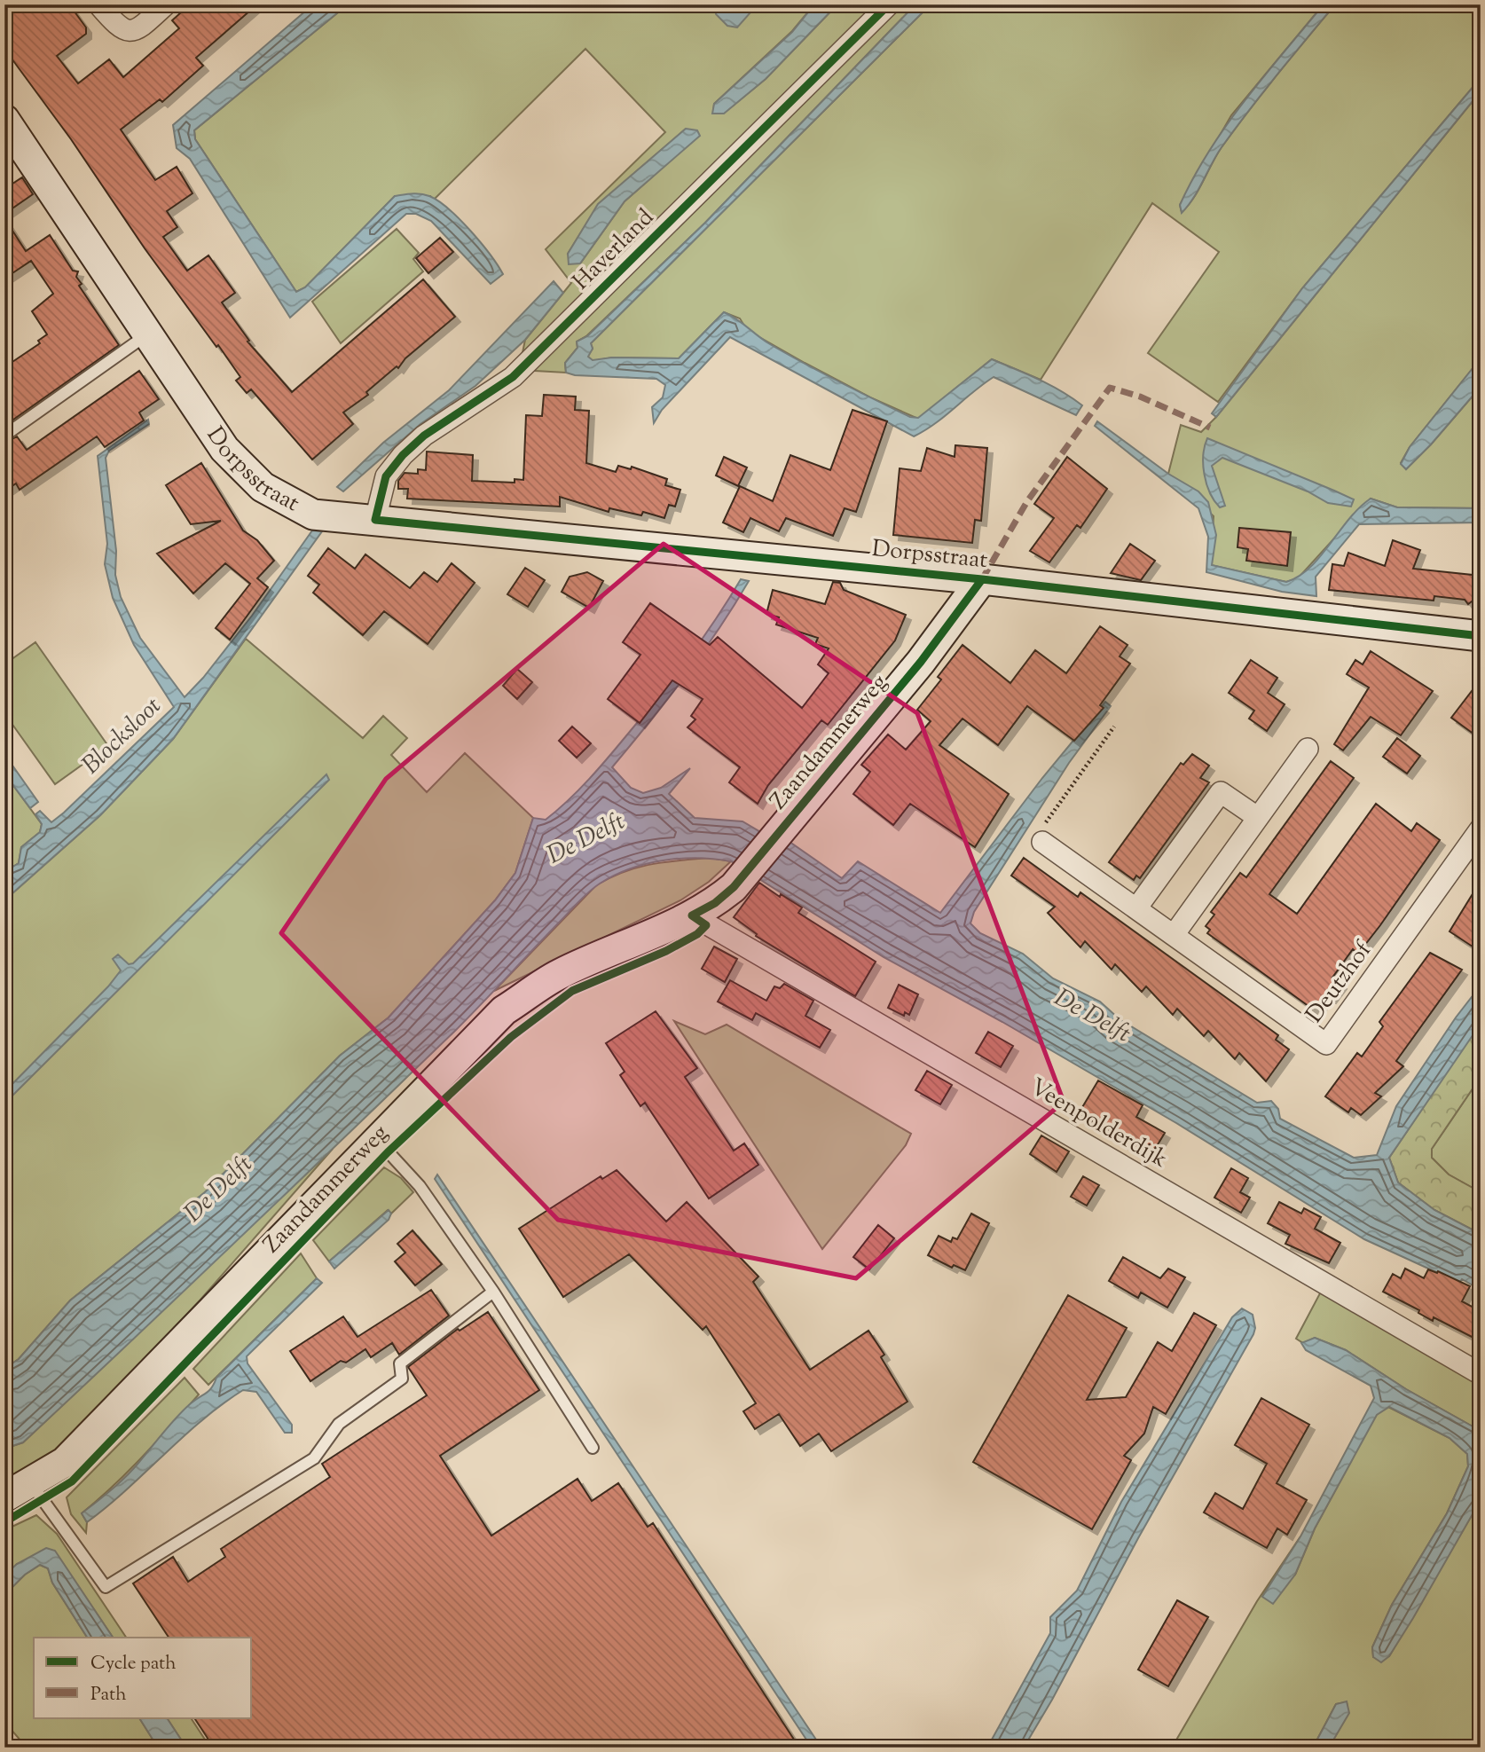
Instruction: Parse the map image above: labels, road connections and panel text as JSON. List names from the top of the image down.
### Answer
{
  "streets": {
    "street": [
      "Haverland",
      "Dorpsstraat",
      "Zaandammerweg",
      "Deutzhof",
      "Veenpolderdijk"
    ]
  },
  "crossings": [
    ["Haverland", "Dorpsstraat"],
    ["Dorpsstraat", "Zaandammerweg"],
    ["Zaandammerweg", "Veenpolderdijk"]
  ],
  "water": ["Blocksloot", "De Delft"],
  "legend": ["Cycle path", "Path"]
}
